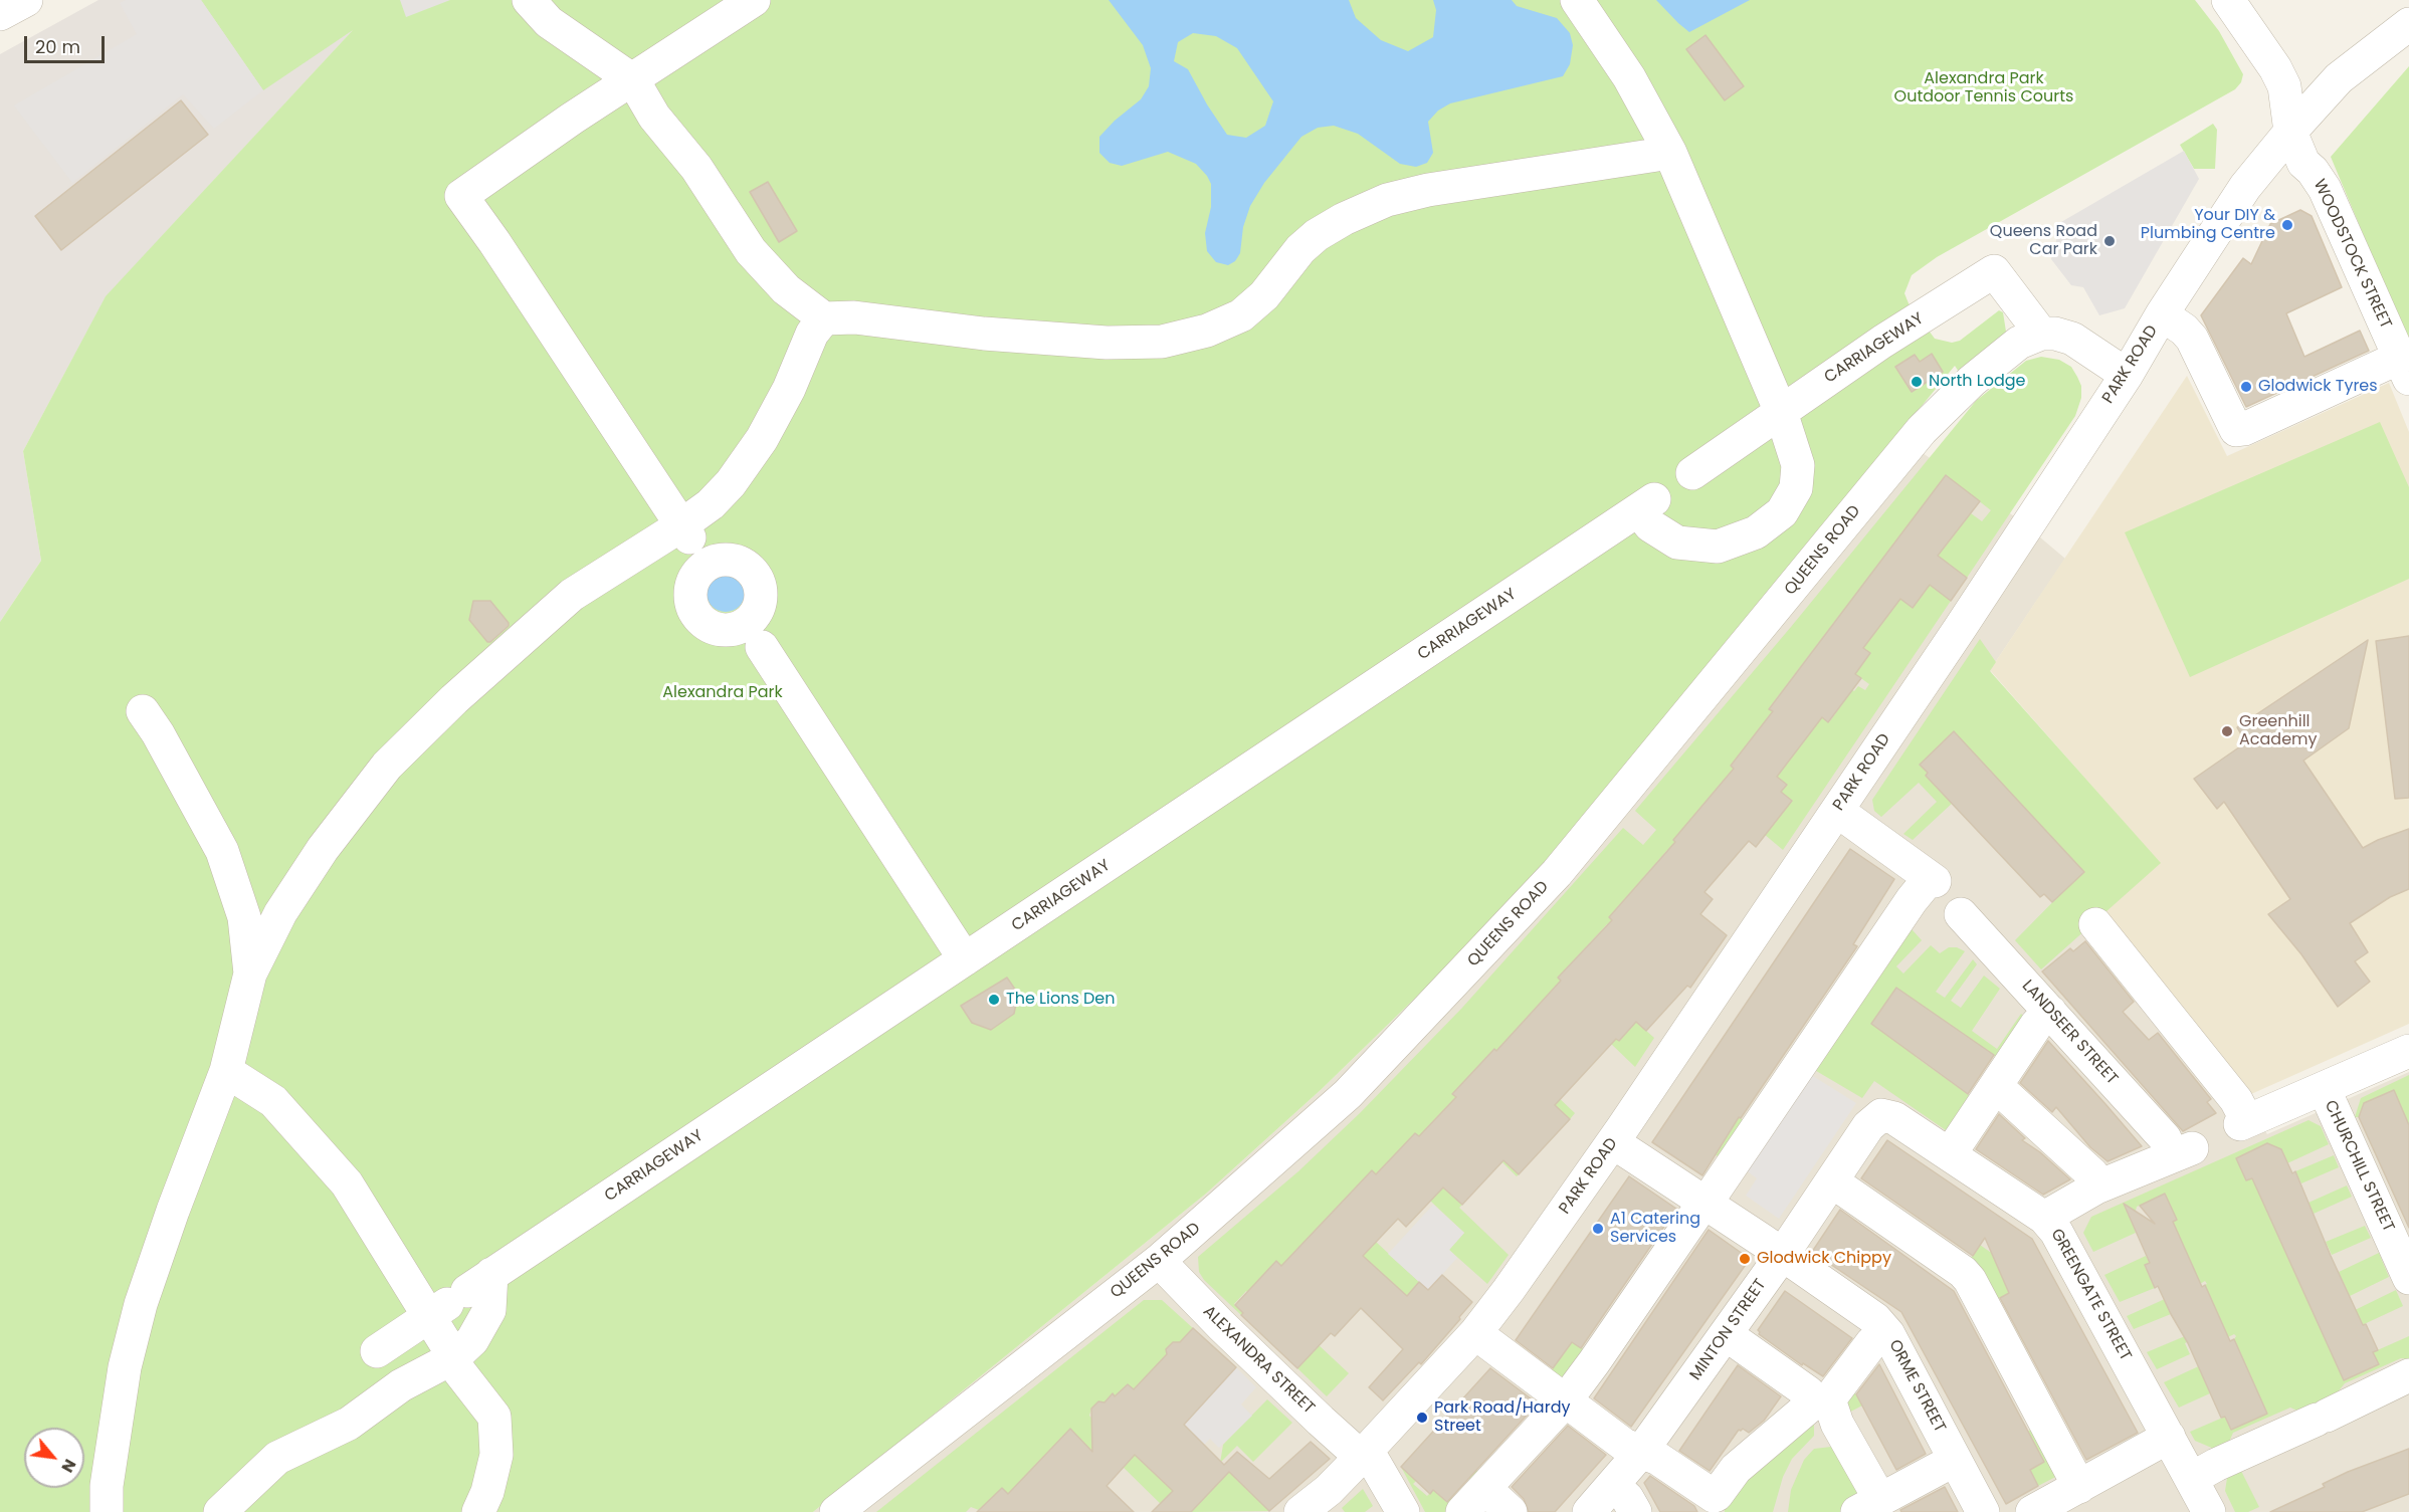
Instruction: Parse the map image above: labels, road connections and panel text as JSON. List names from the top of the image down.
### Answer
{
  "streets": {
    "street": [
      "WOODSTOCK STREET",
      "CARRIAGEWAY",
      "PARK ROAD",
      "QUEENS ROAD",
      "LANDSEER STREET",
      "CHURCHILL STREET",
      "GREENGATE STREET",
      "MINTON STREET",
      "ALEXANDRA STREET",
      "ORME STREET"
    ]
  },
  "crossings": [
    ["WOODSTOCK STREET", "PARK ROAD"],
    ["CARRIAGEWAY", "QUEENS ROAD"],
    ["PARK ROAD", "ALEXANDRA STREET"],
    ["PARK ROAD", "ORME STREET"],
    ["QUEENS ROAD", "ALEXANDRA STREET"],
    ["GREENGATE STREET", "MINTON STREET"],
    ["MINTON STREET", "ORME STREET"]
  ],
  "parks": ["Alexandra Park Outdoor Tennis Courts", "Alexandra Park"],
  "places": [
    "Your DIY & Plumbing Centre",
    "Queens Road Car Park",
    "North Lodge",
    "Glodwick Tyres",
    "Greenhill Academy",
    "The Lions Den",
    "A1 Catering Services",
    "Glodwick Chippy",
    "Park Road/Hardy Street"
  ],
  "scale_bar": "20 m",
  "north": "bottom right"
}
